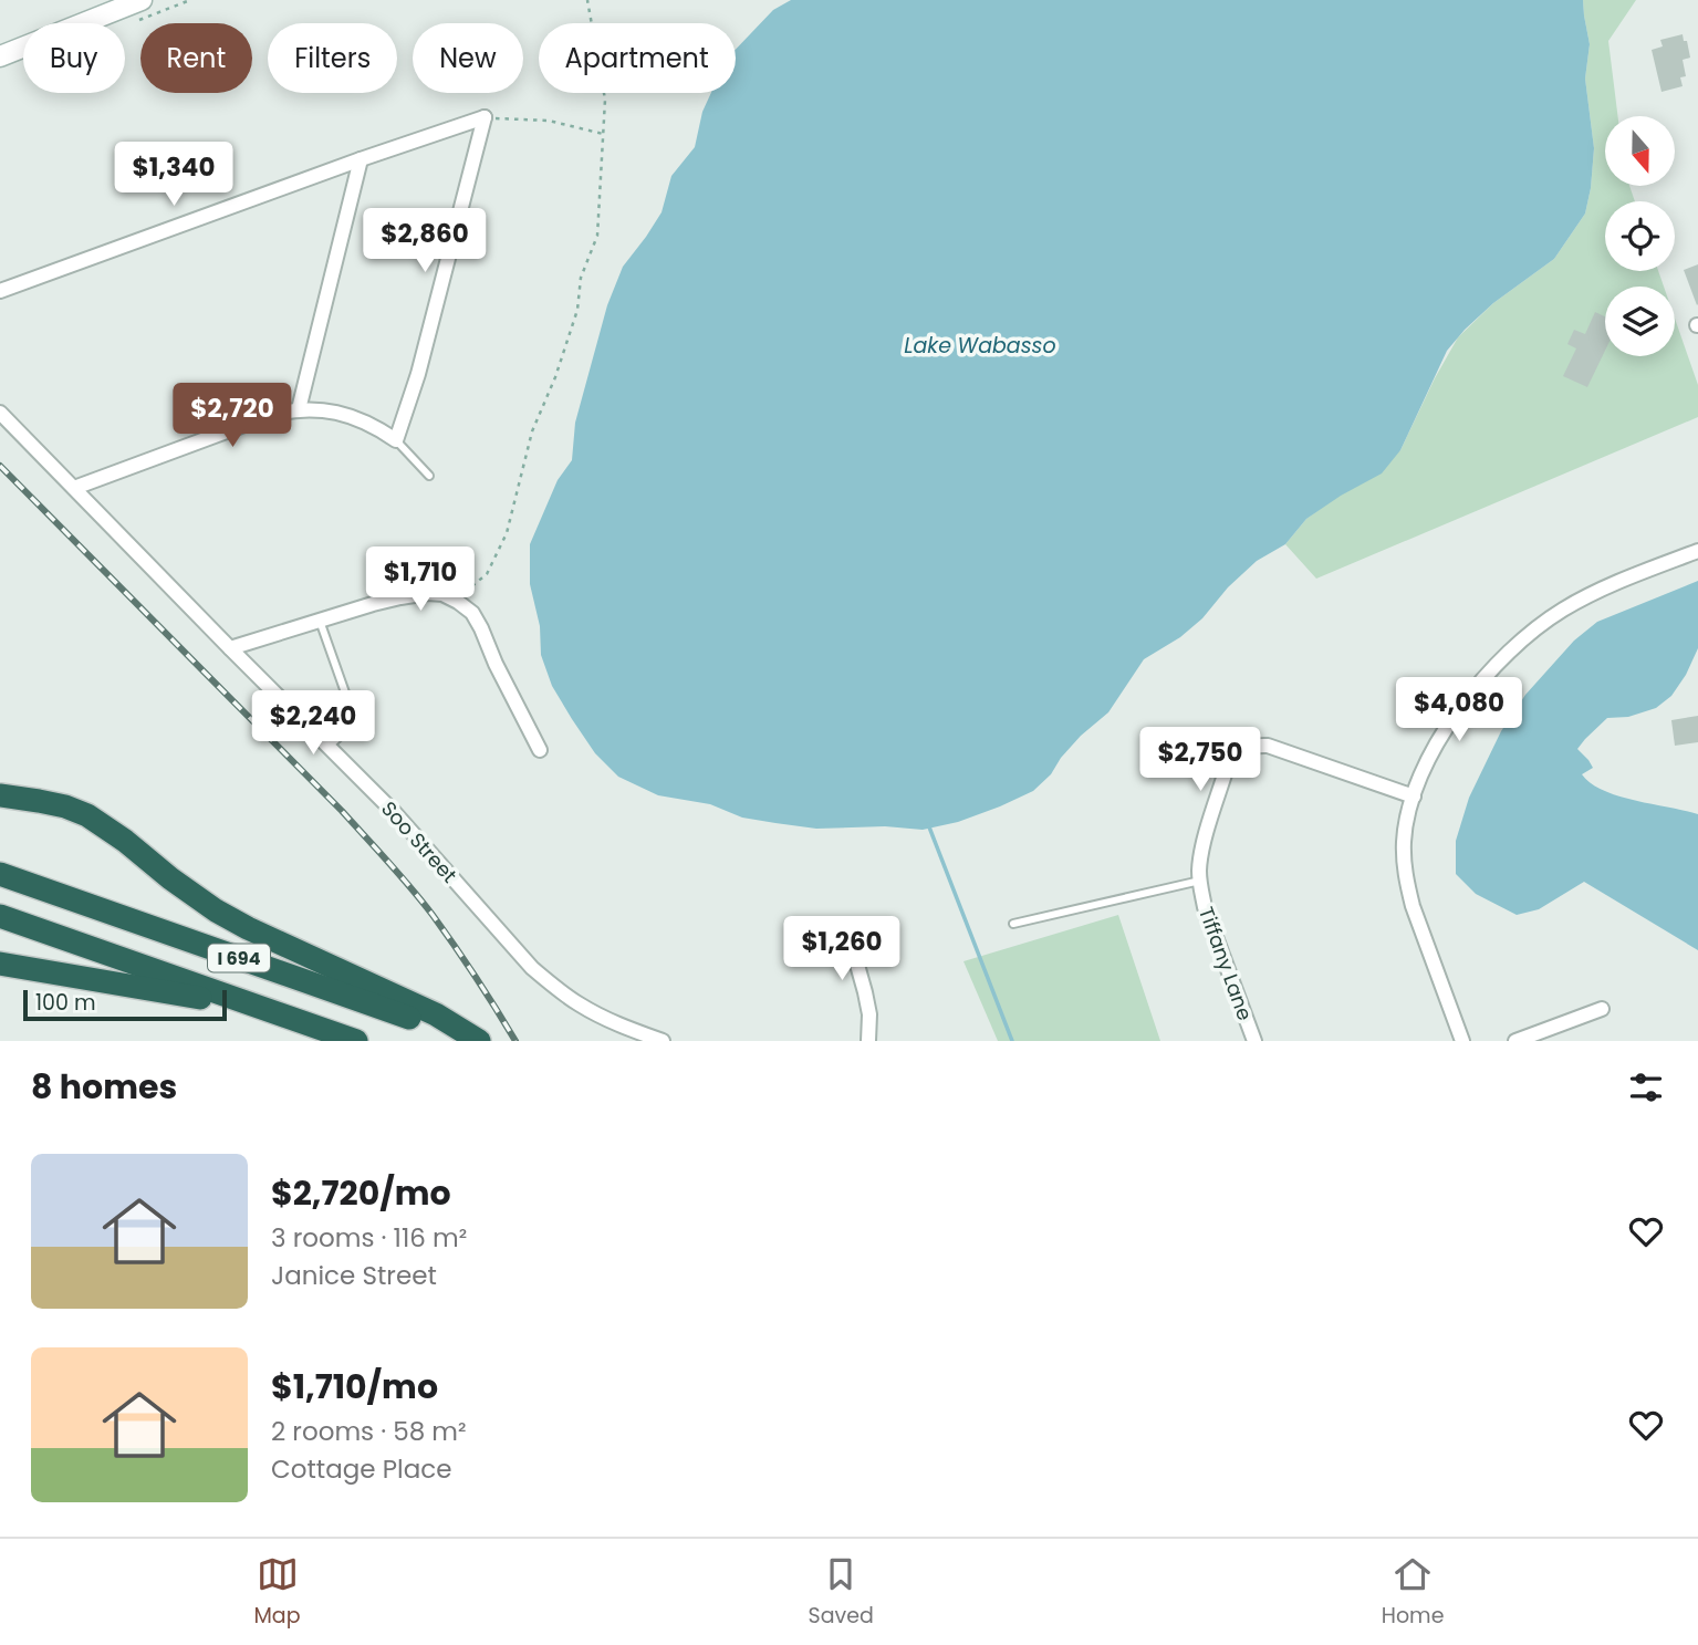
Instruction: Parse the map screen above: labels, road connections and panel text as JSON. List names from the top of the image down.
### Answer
{
  "streets": {
    "highway": ["I 694"],
    "street": ["Soo Street", "Tiffany Lane"]
  },
  "water": ["Lake Wabasso"],
  "scale_bar": "100 m",
  "north": "bottom",
  "page": {
    "chip": [
      "Buy",
      "Rent",
      "Filters",
      "New",
      "Apartment"
    ],
    "price": [
      "$1,340",
      "$2,860",
      "$2,720",
      "$1,710",
      "$4,080",
      "$2,240",
      "$2,750",
      "$1,260"
    ],
    "scale": "100 m",
    "heading": "8 homes",
    "list": [
      {
        "name": "$2,720/mo",
        "note": "3 rooms · 116 m² · Janice Street"
      },
      {
        "name": "$1,710/mo",
        "note": "2 rooms · 58 m² · Cottage Place"
      }
    ],
    "tabs": ["Map", "Saved", "Home"]
  }
}
